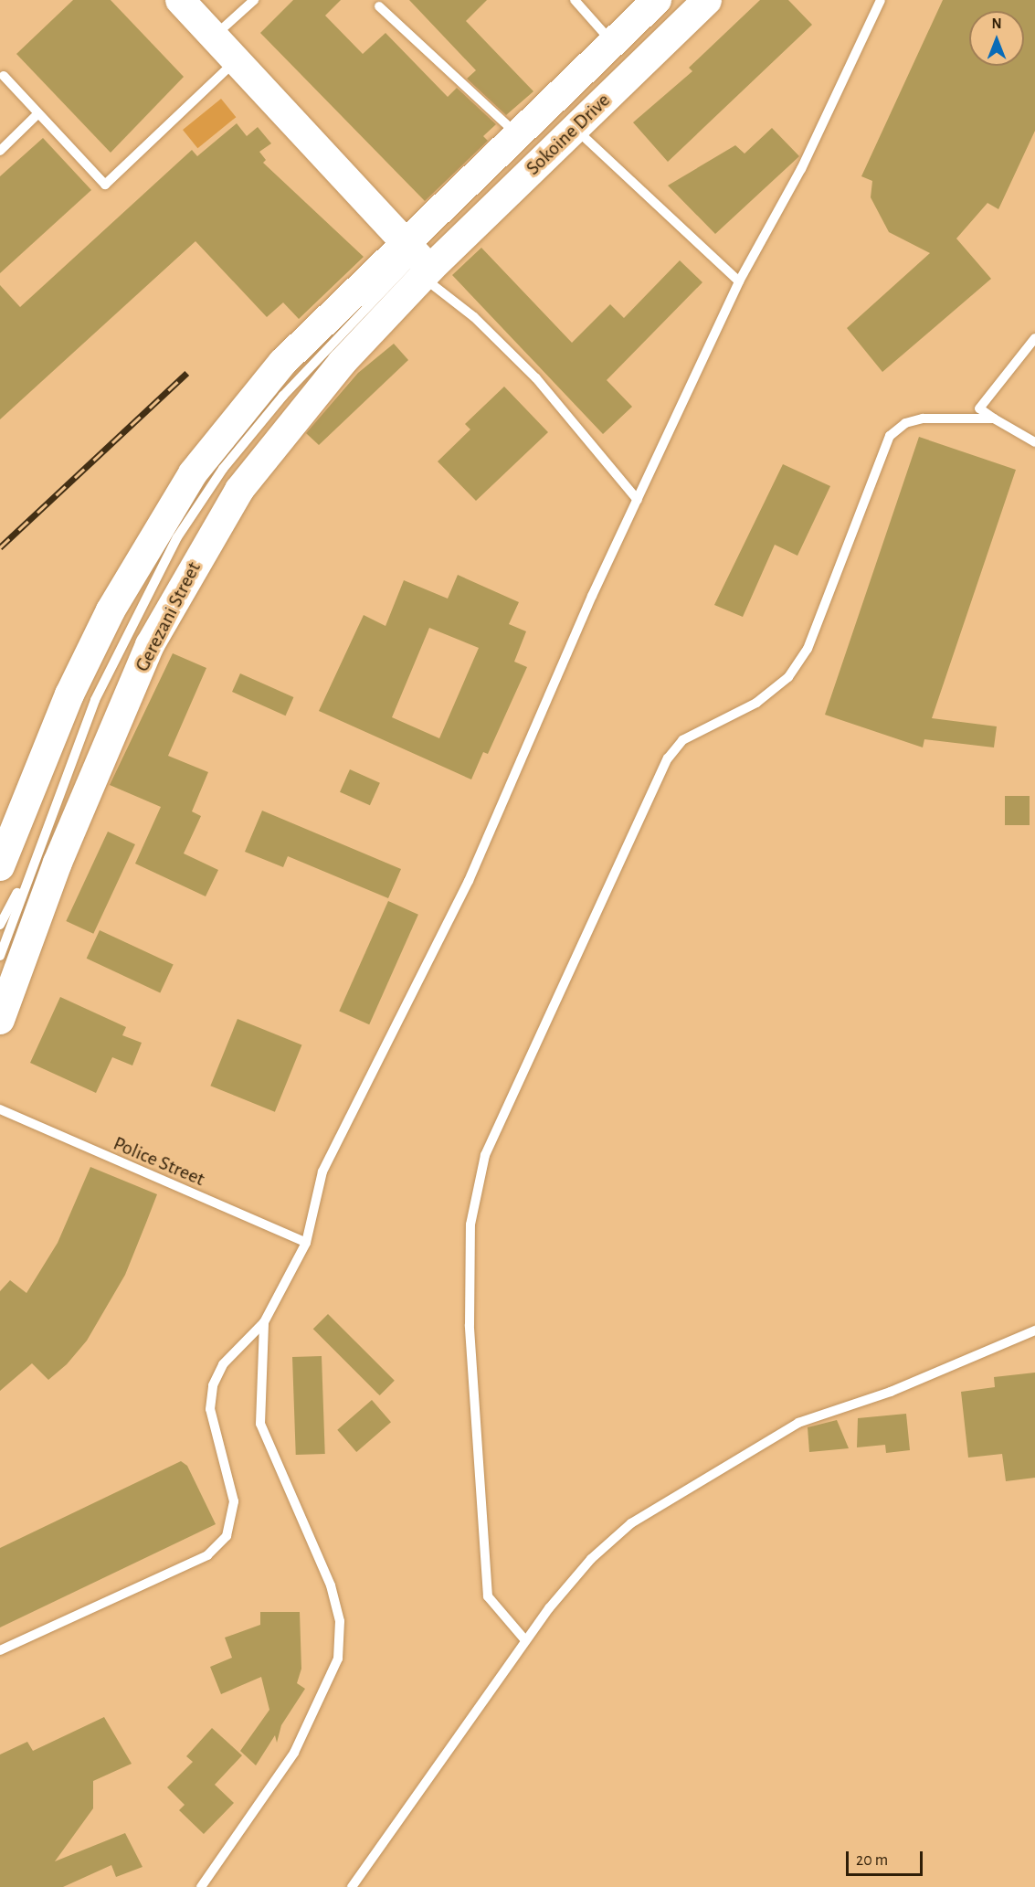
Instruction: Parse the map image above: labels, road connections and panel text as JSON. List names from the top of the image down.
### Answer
{
  "streets": {
    "main road": ["Sokoine Drive", "Gerezani Street"],
    "lane": ["Police Street"]
  },
  "crossings": [
    ["Sokoine Drive", "Gerezani Street"]
  ],
  "scale_bar": "20 m",
  "north": "top"
}
